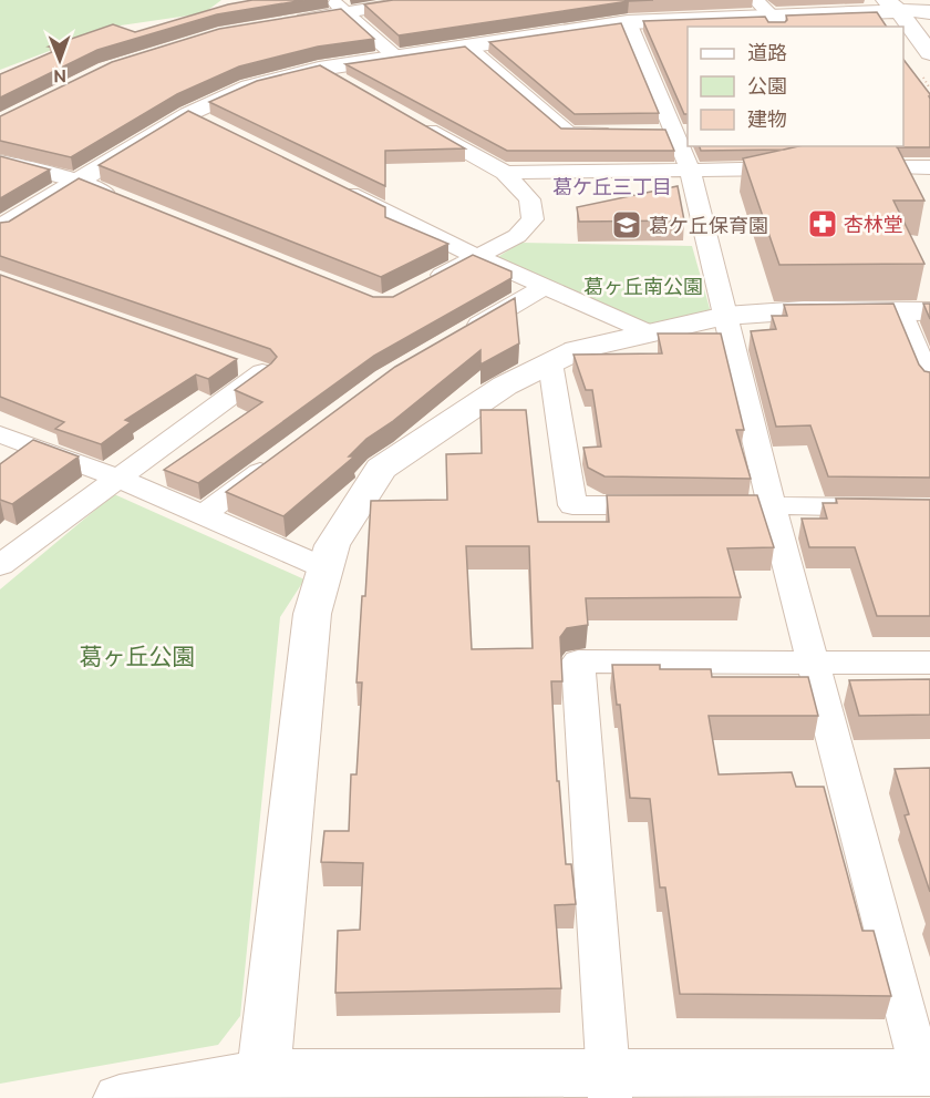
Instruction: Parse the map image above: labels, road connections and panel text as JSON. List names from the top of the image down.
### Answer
{
  "districts": ["葛ケ丘三丁目"],
  "parks": ["葛ヶ丘南公園", "葛ヶ丘公園"],
  "places": {
    "pharmacy": ["杏林堂"],
    "school or university": ["葛ケ丘保育園"]
  },
  "legend": ["道路", "公園", "建物"],
  "north": "bottom"
}
